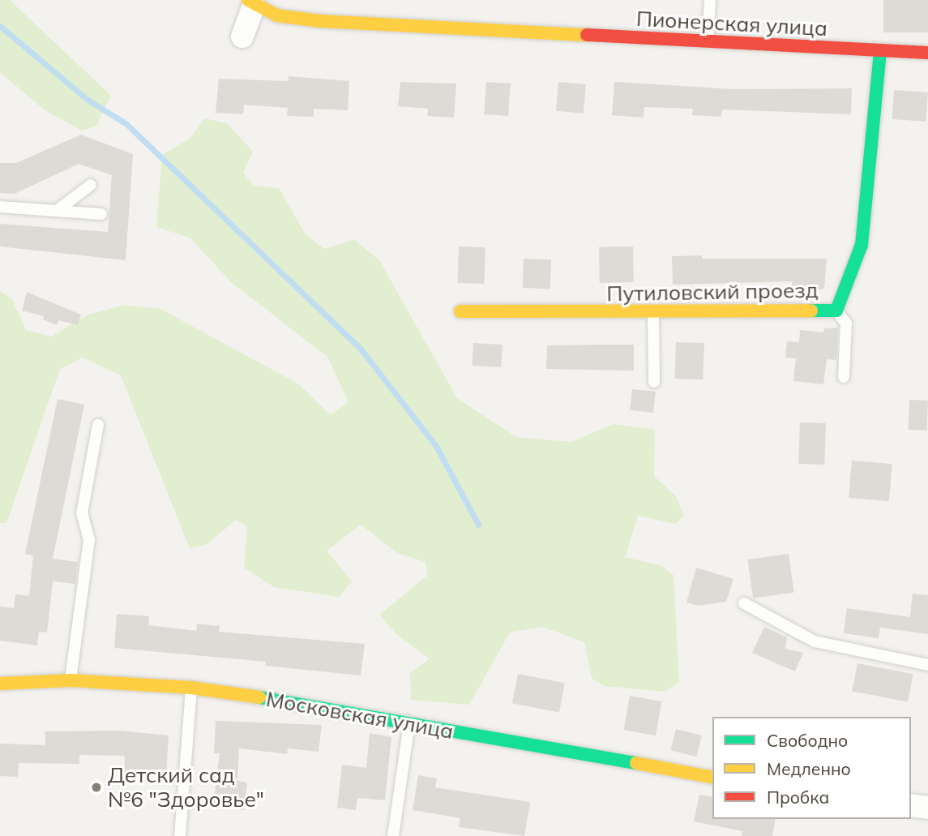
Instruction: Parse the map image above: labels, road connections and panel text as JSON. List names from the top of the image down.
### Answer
{
  "streets": {
    "street": ["Пионерская улица", "Путиловский проезд", "Московская улица"]
  },
  "crossings": [
    ["Пионерская улица", "Путиловский проезд"]
  ],
  "places": ["Детский сад №6 \"Здоровье\""],
  "legend": ["Свободно", "Медленно", "Пробка"]
}
